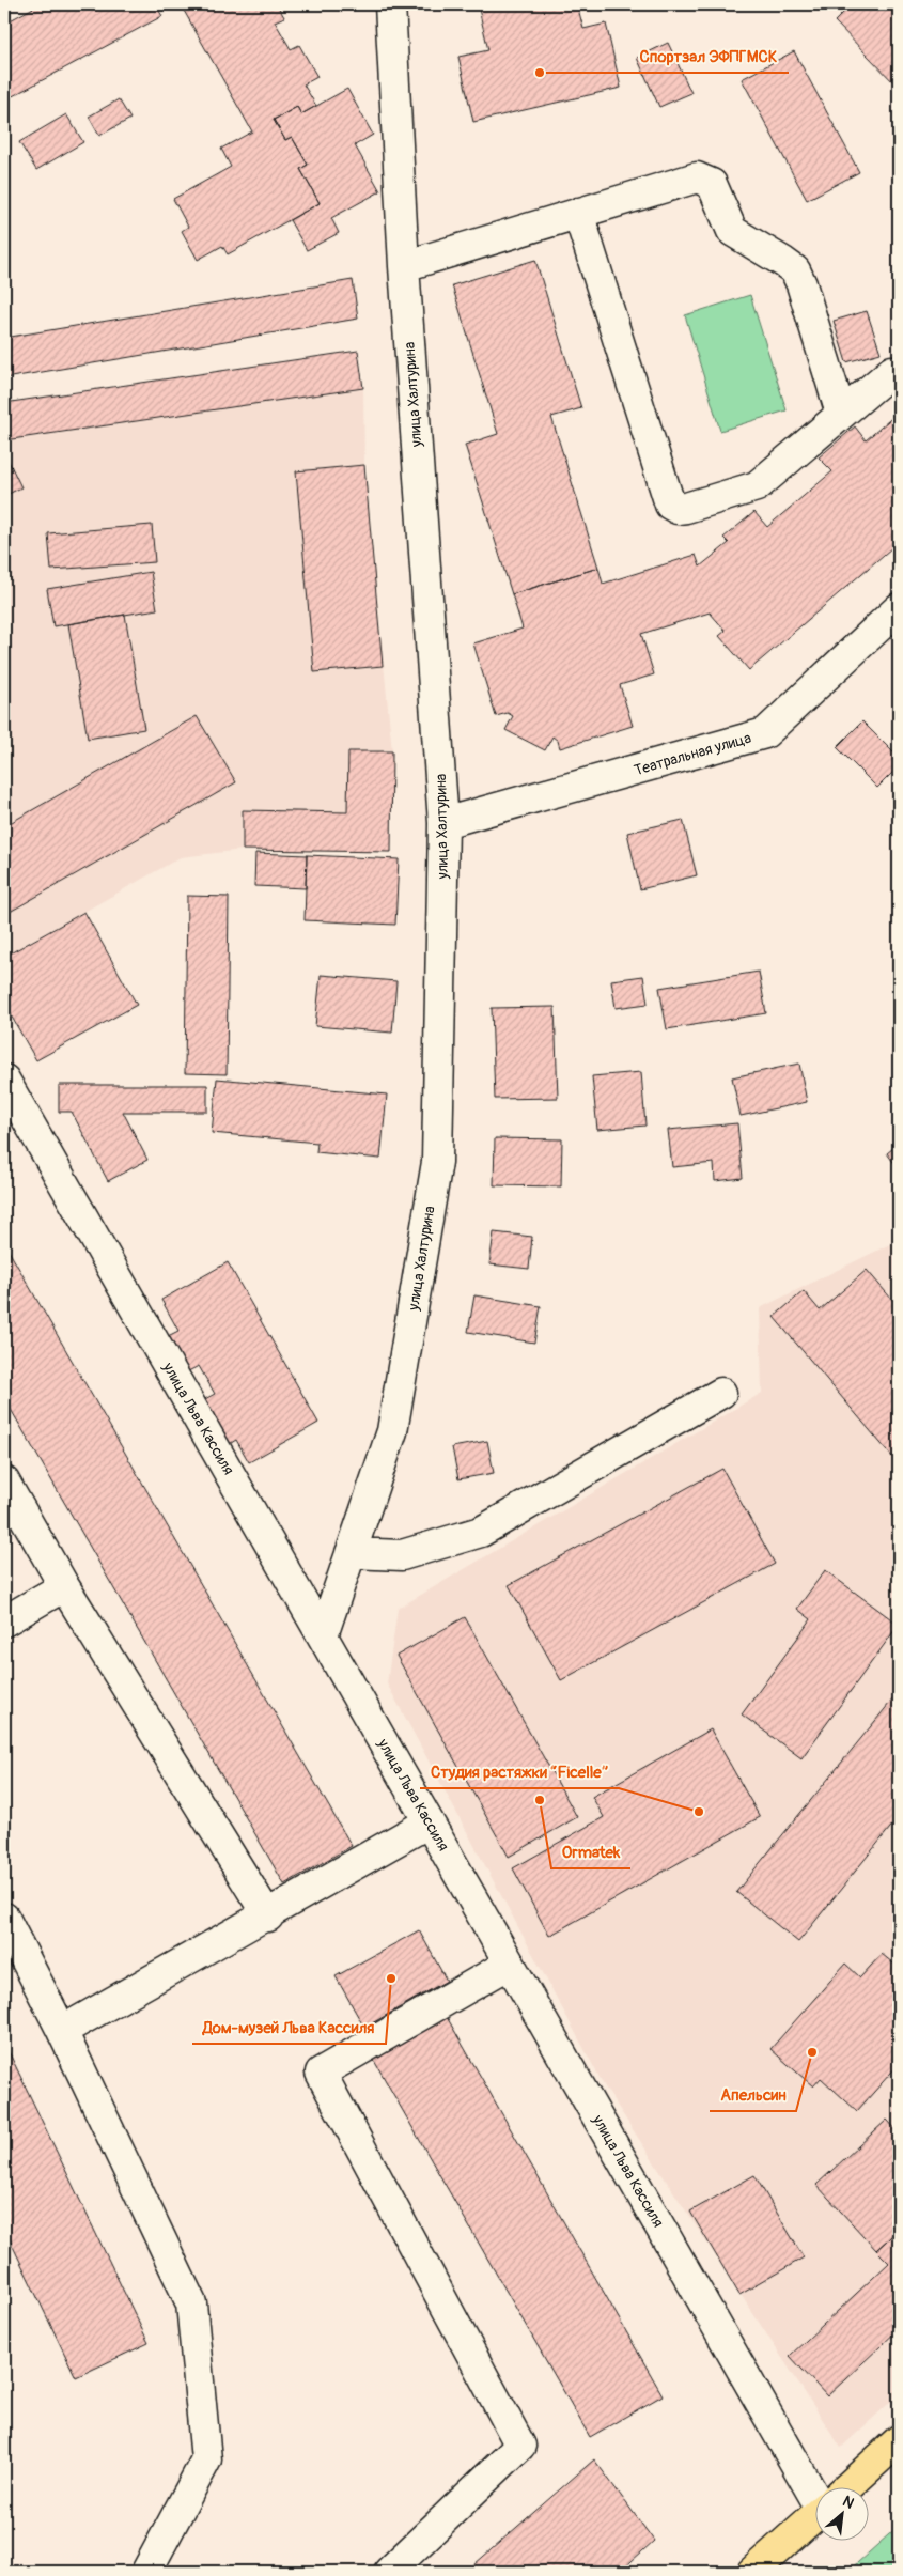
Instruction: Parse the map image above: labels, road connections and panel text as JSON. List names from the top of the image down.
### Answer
{
  "streets": {
    "street": ["улица Халтурина", "Театральная улица", "улица Льва Кассиля"]
  },
  "crossings": [
    ["улица Халтурина", "Театральная улица"],
    ["улица Халтурина", "улица Льва Кассиля"]
  ],
  "places": [
    "Спортзал ЭФПГМСК",
    "Ormatek",
    "Студия растяжки “Ficelle”",
    "Дом-музей Льва Кассиля",
    "Апельсин"
  ],
  "north": "top right"
}
